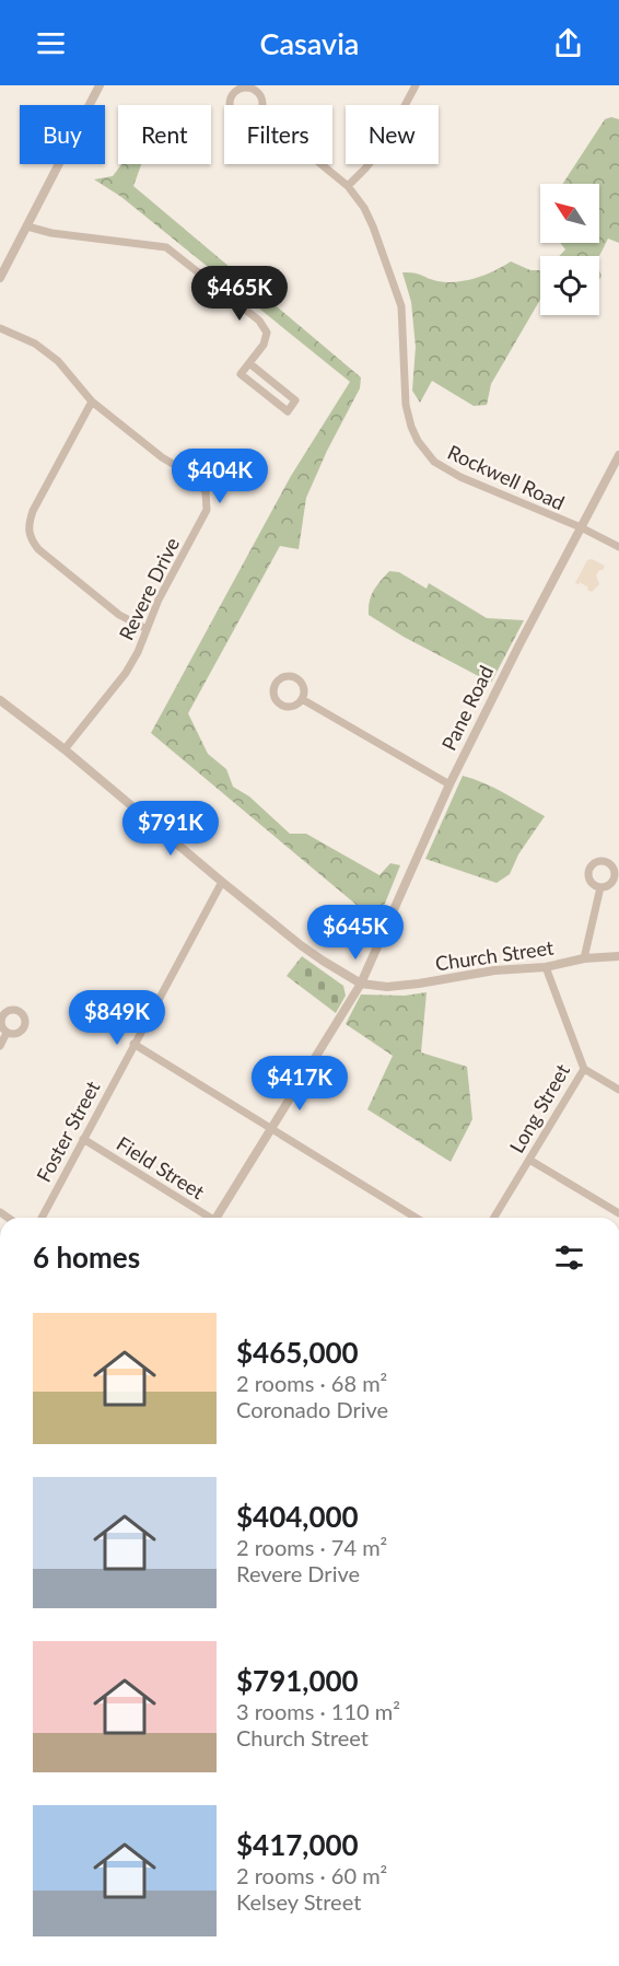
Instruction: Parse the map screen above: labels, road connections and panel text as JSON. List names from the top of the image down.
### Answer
{
  "streets": {
    "street": [
      "Rockwell Road",
      "Revere Drive",
      "Pane Road",
      "Church Street",
      "Long Street",
      "Foster Street",
      "Field Street"
    ]
  },
  "crossings": [
    ["Rockwell Road", "Pane Road"],
    ["Revere Drive", "Church Street"],
    ["Pane Road", "Church Street"],
    ["Church Street", "Long Street"],
    ["Church Street", "Foster Street"],
    ["Foster Street", "Field Street"]
  ],
  "north": "top left",
  "page": {
    "header": "Casavia",
    "chip": [
      "Buy",
      "Rent",
      "Filters",
      "New"
    ],
    "price": [
      "$465K",
      "$404K",
      "$791K",
      "$645K",
      "$849K",
      "$417K"
    ],
    "heading": "6 homes",
    "list": [
      {
        "name": "$465,000",
        "note": "2 rooms · 68 m² · Coronado Drive"
      },
      {
        "name": "$404,000",
        "note": "2 rooms · 74 m² · Revere Drive"
      },
      {
        "name": "$791,000",
        "note": "3 rooms · 110 m² · Church Street"
      },
      {
        "name": "$417,000",
        "note": "2 rooms · 60 m² · Kelsey Street"
      }
    ]
  }
}
